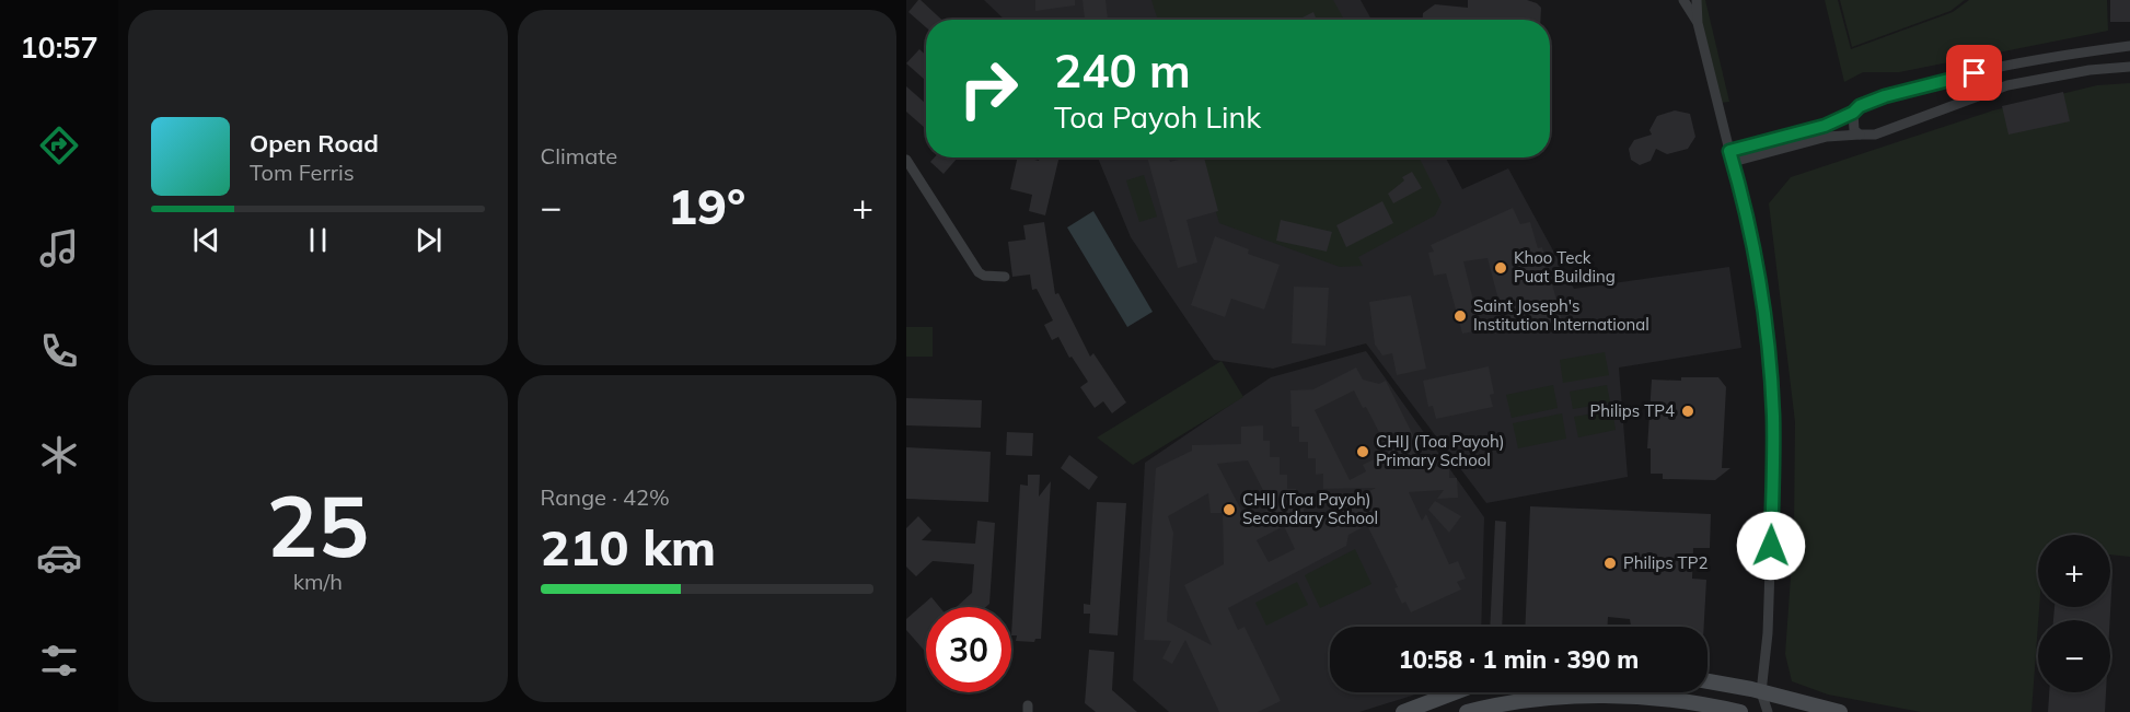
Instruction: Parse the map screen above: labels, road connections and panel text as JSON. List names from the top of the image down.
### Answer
{
  "places": [
    "Khoo Teck Puat Building",
    "Saint Joseph's Institution International",
    "Philips TP4",
    "CHIJ (Toa Payoh) Primary School",
    "CHIJ (Toa Payoh) Secondary School",
    "Philips TP2"
  ],
  "page": {
    "tabs": "10:57",
    "tile": [
      "Climate",
      ["25", "km/h"],
      ["Range · 42%", "210 km"]
    ],
    "turn": ["240 m", "Toa Payoh Link"],
    "song": ["Open Road", "Tom Ferris"],
    "heat": ["−", "19°", "+"],
    "map_buttons": ["+", "−"],
    "limit": "30",
    "trip": "10:58 · 1 min · 390 m"
  }
}
